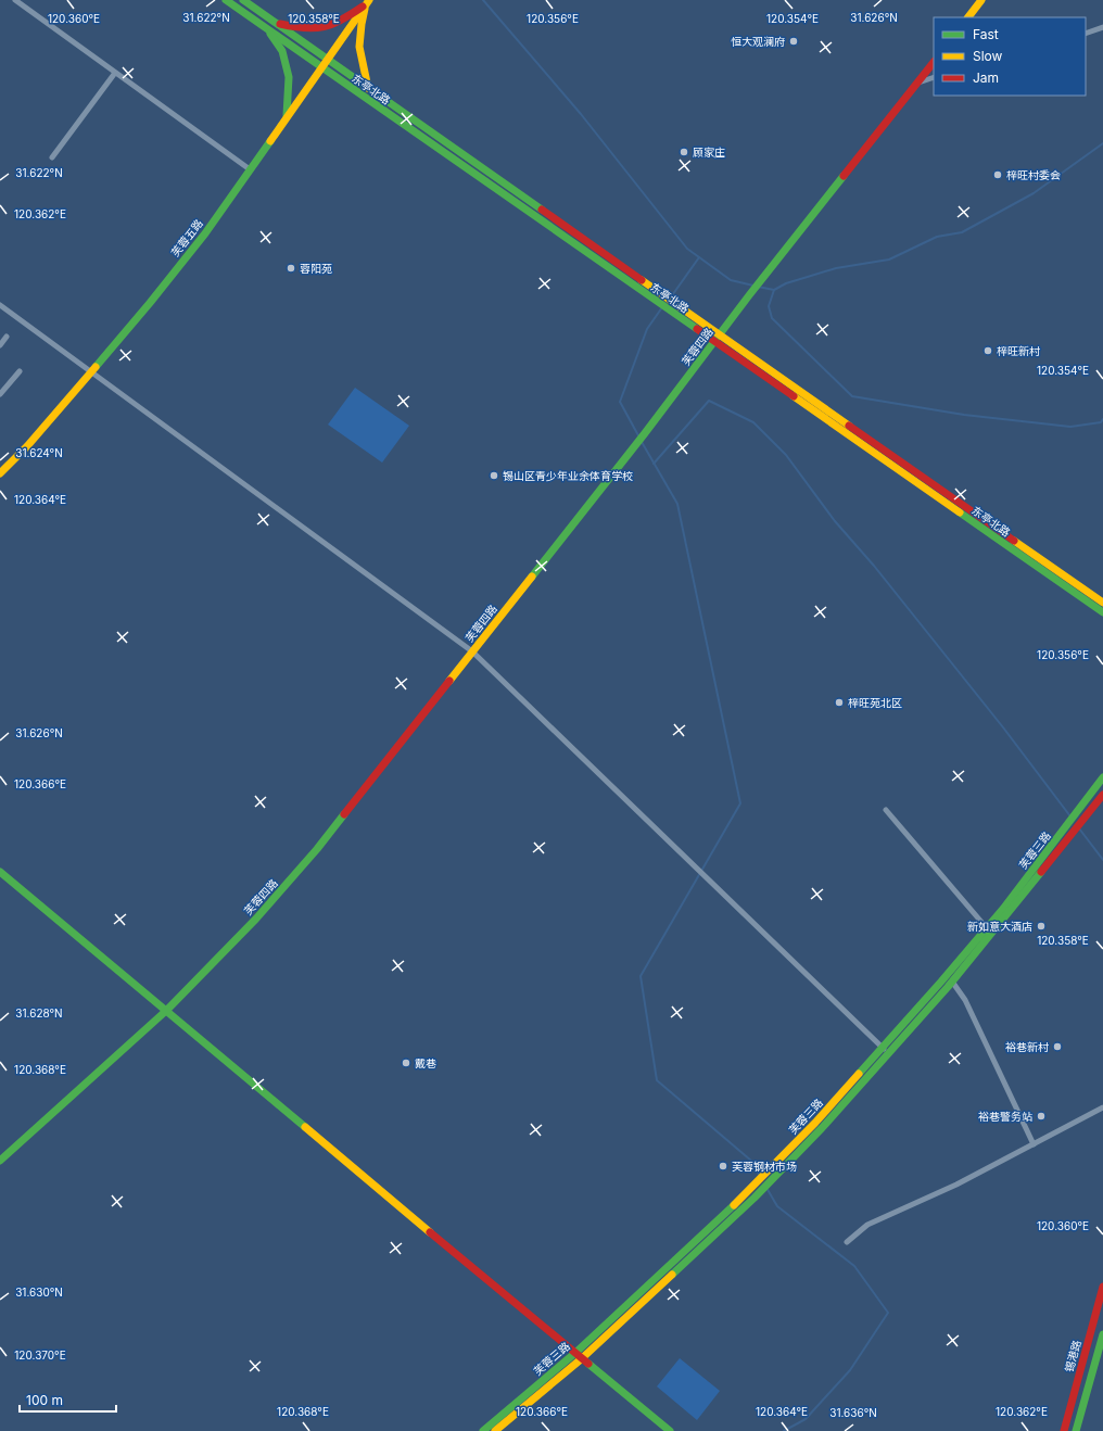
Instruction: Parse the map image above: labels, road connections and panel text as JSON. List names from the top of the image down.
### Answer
{
  "streets": {
    "main road": [
      "东亭北路",
      "芙蓉五路",
      "芙蓉四路",
      "芙蓉三路",
      "锡港路"
    ]
  },
  "crossings": [
    ["东亭北路", "芙蓉五路"],
    ["东亭北路", "芙蓉四路"]
  ],
  "places": [
    "恒大观澜府",
    "顾家庄",
    "梓旺村委会",
    "蓉阳苑",
    "梓旺新村",
    "锡山区青少年业余体育学校",
    "梓旺苑北区",
    "新如意大酒店",
    "裕巷新村",
    "戴巷",
    "裕巷警务站",
    "芙蓉钢材市场"
  ],
  "legend": ["Fast", "Slow", "Jam"],
  "scale_bar": "100 m",
  "coordinates": [
    "31.622°N",
    "31.626°N",
    "120.360°E",
    "120.358°E",
    "120.356°E",
    "120.354°E",
    "120.362°E",
    "31.624°N",
    "120.364°E",
    "120.366°E",
    "31.628°N",
    "120.368°E",
    "31.630°N",
    "120.370°E",
    "31.636°N"
  ]
}
